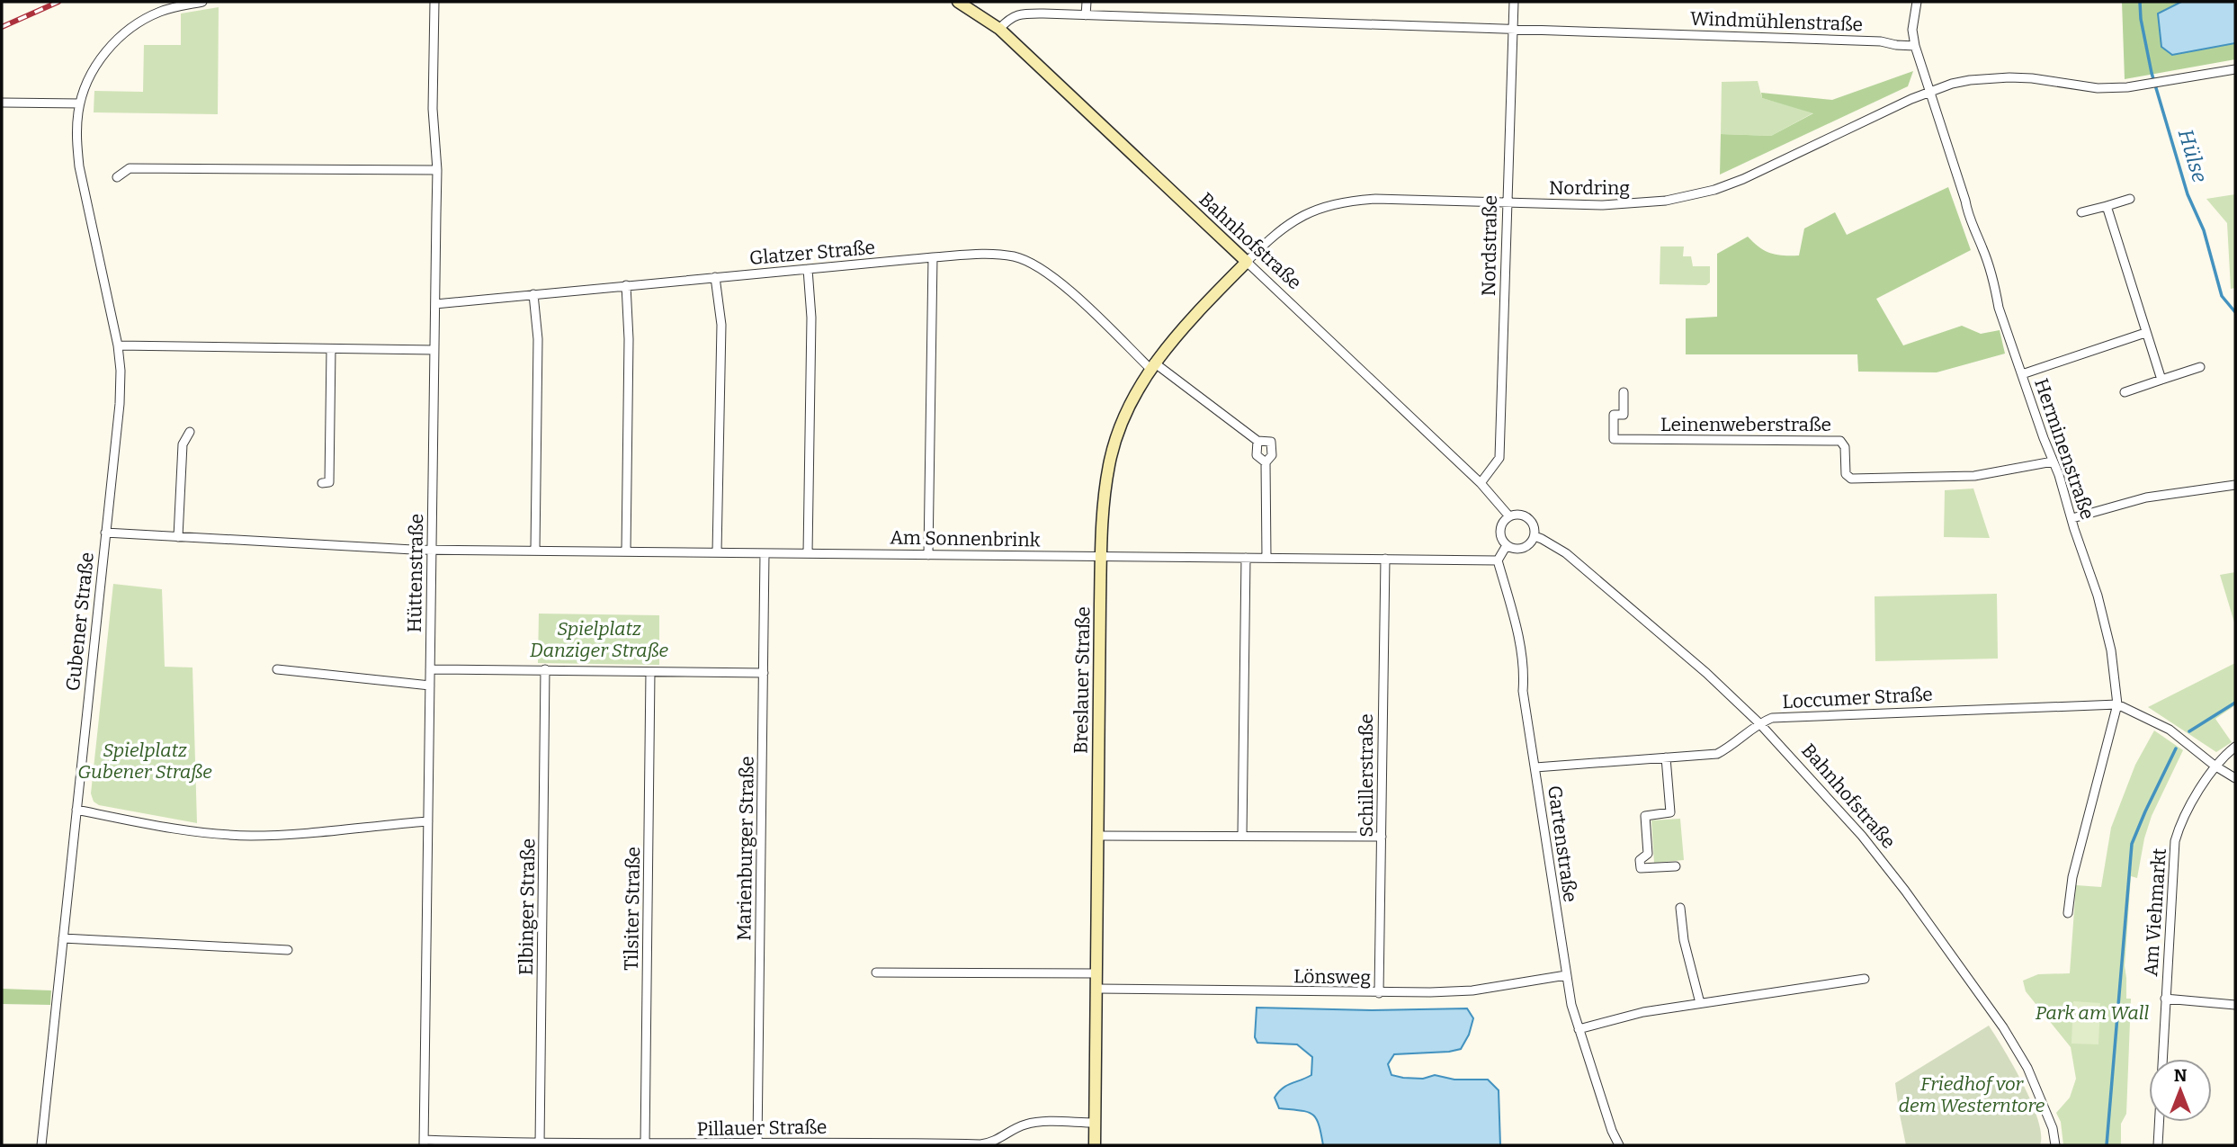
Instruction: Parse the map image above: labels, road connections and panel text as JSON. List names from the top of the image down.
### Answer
{
  "streets": {
    "main road": ["Bahnhofstraße", "Breslauer Straße"],
    "street": [
      "Windmühlenstraße",
      "Nordring",
      "Nordstraße",
      "Glatzer Straße",
      "Leinenweberstraße",
      "Herminenstraße",
      "Am Sonnenbrink",
      "Hüttenstraße",
      "Gubener Straße",
      "Loccumer Straße",
      "Schillerstraße",
      "Gartenstraße",
      "Marienburger Straße",
      "Elbinger Straße",
      "Tilsiter Straße",
      "Am Viehmarkt",
      "Lönsweg",
      "Pillauer Straße"
    ]
  },
  "crossings": [
    ["Windmühlenstraße", "Bahnhofstraße"],
    ["Windmühlenstraße", "Nordstraße"],
    ["Windmühlenstraße", "Herminenstraße"],
    ["Nordring", "Bahnhofstraße"],
    ["Nordring", "Nordstraße"],
    ["Nordring", "Herminenstraße"],
    ["Nordring", "Breslauer Straße"],
    ["Bahnhofstraße", "Nordstraße"],
    ["Bahnhofstraße", "Breslauer Straße"],
    ["Bahnhofstraße", "Loccumer Straße"],
    ["Glatzer Straße", "Hüttenstraße"],
    ["Glatzer Straße", "Breslauer Straße"],
    ["Leinenweberstraße", "Herminenstraße"],
    ["Herminenstraße", "Loccumer Straße"],
    ["Am Sonnenbrink", "Hüttenstraße"],
    ["Am Sonnenbrink", "Gubener Straße"],
    ["Am Sonnenbrink", "Breslauer Straße"],
    ["Am Sonnenbrink", "Schillerstraße"],
    ["Am Sonnenbrink", "Gartenstraße"],
    ["Am Sonnenbrink", "Marienburger Straße"],
    ["Hüttenstraße", "Pillauer Straße"],
    ["Breslauer Straße", "Lönsweg"],
    ["Breslauer Straße", "Pillauer Straße"],
    ["Loccumer Straße", "Gartenstraße"],
    ["Schillerstraße", "Lönsweg"],
    ["Gartenstraße", "Lönsweg"],
    ["Marienburger Straße", "Pillauer Straße"],
    ["Elbinger Straße", "Pillauer Straße"],
    ["Tilsiter Straße", "Pillauer Straße"]
  ],
  "water": ["Hülse"],
  "parks": [
    "Spielplatz Danziger Straße",
    "Spielplatz Gubener Straße",
    "Park am Wall",
    "Friedhof vor dem Westerntore"
  ],
  "north": "top"
}
